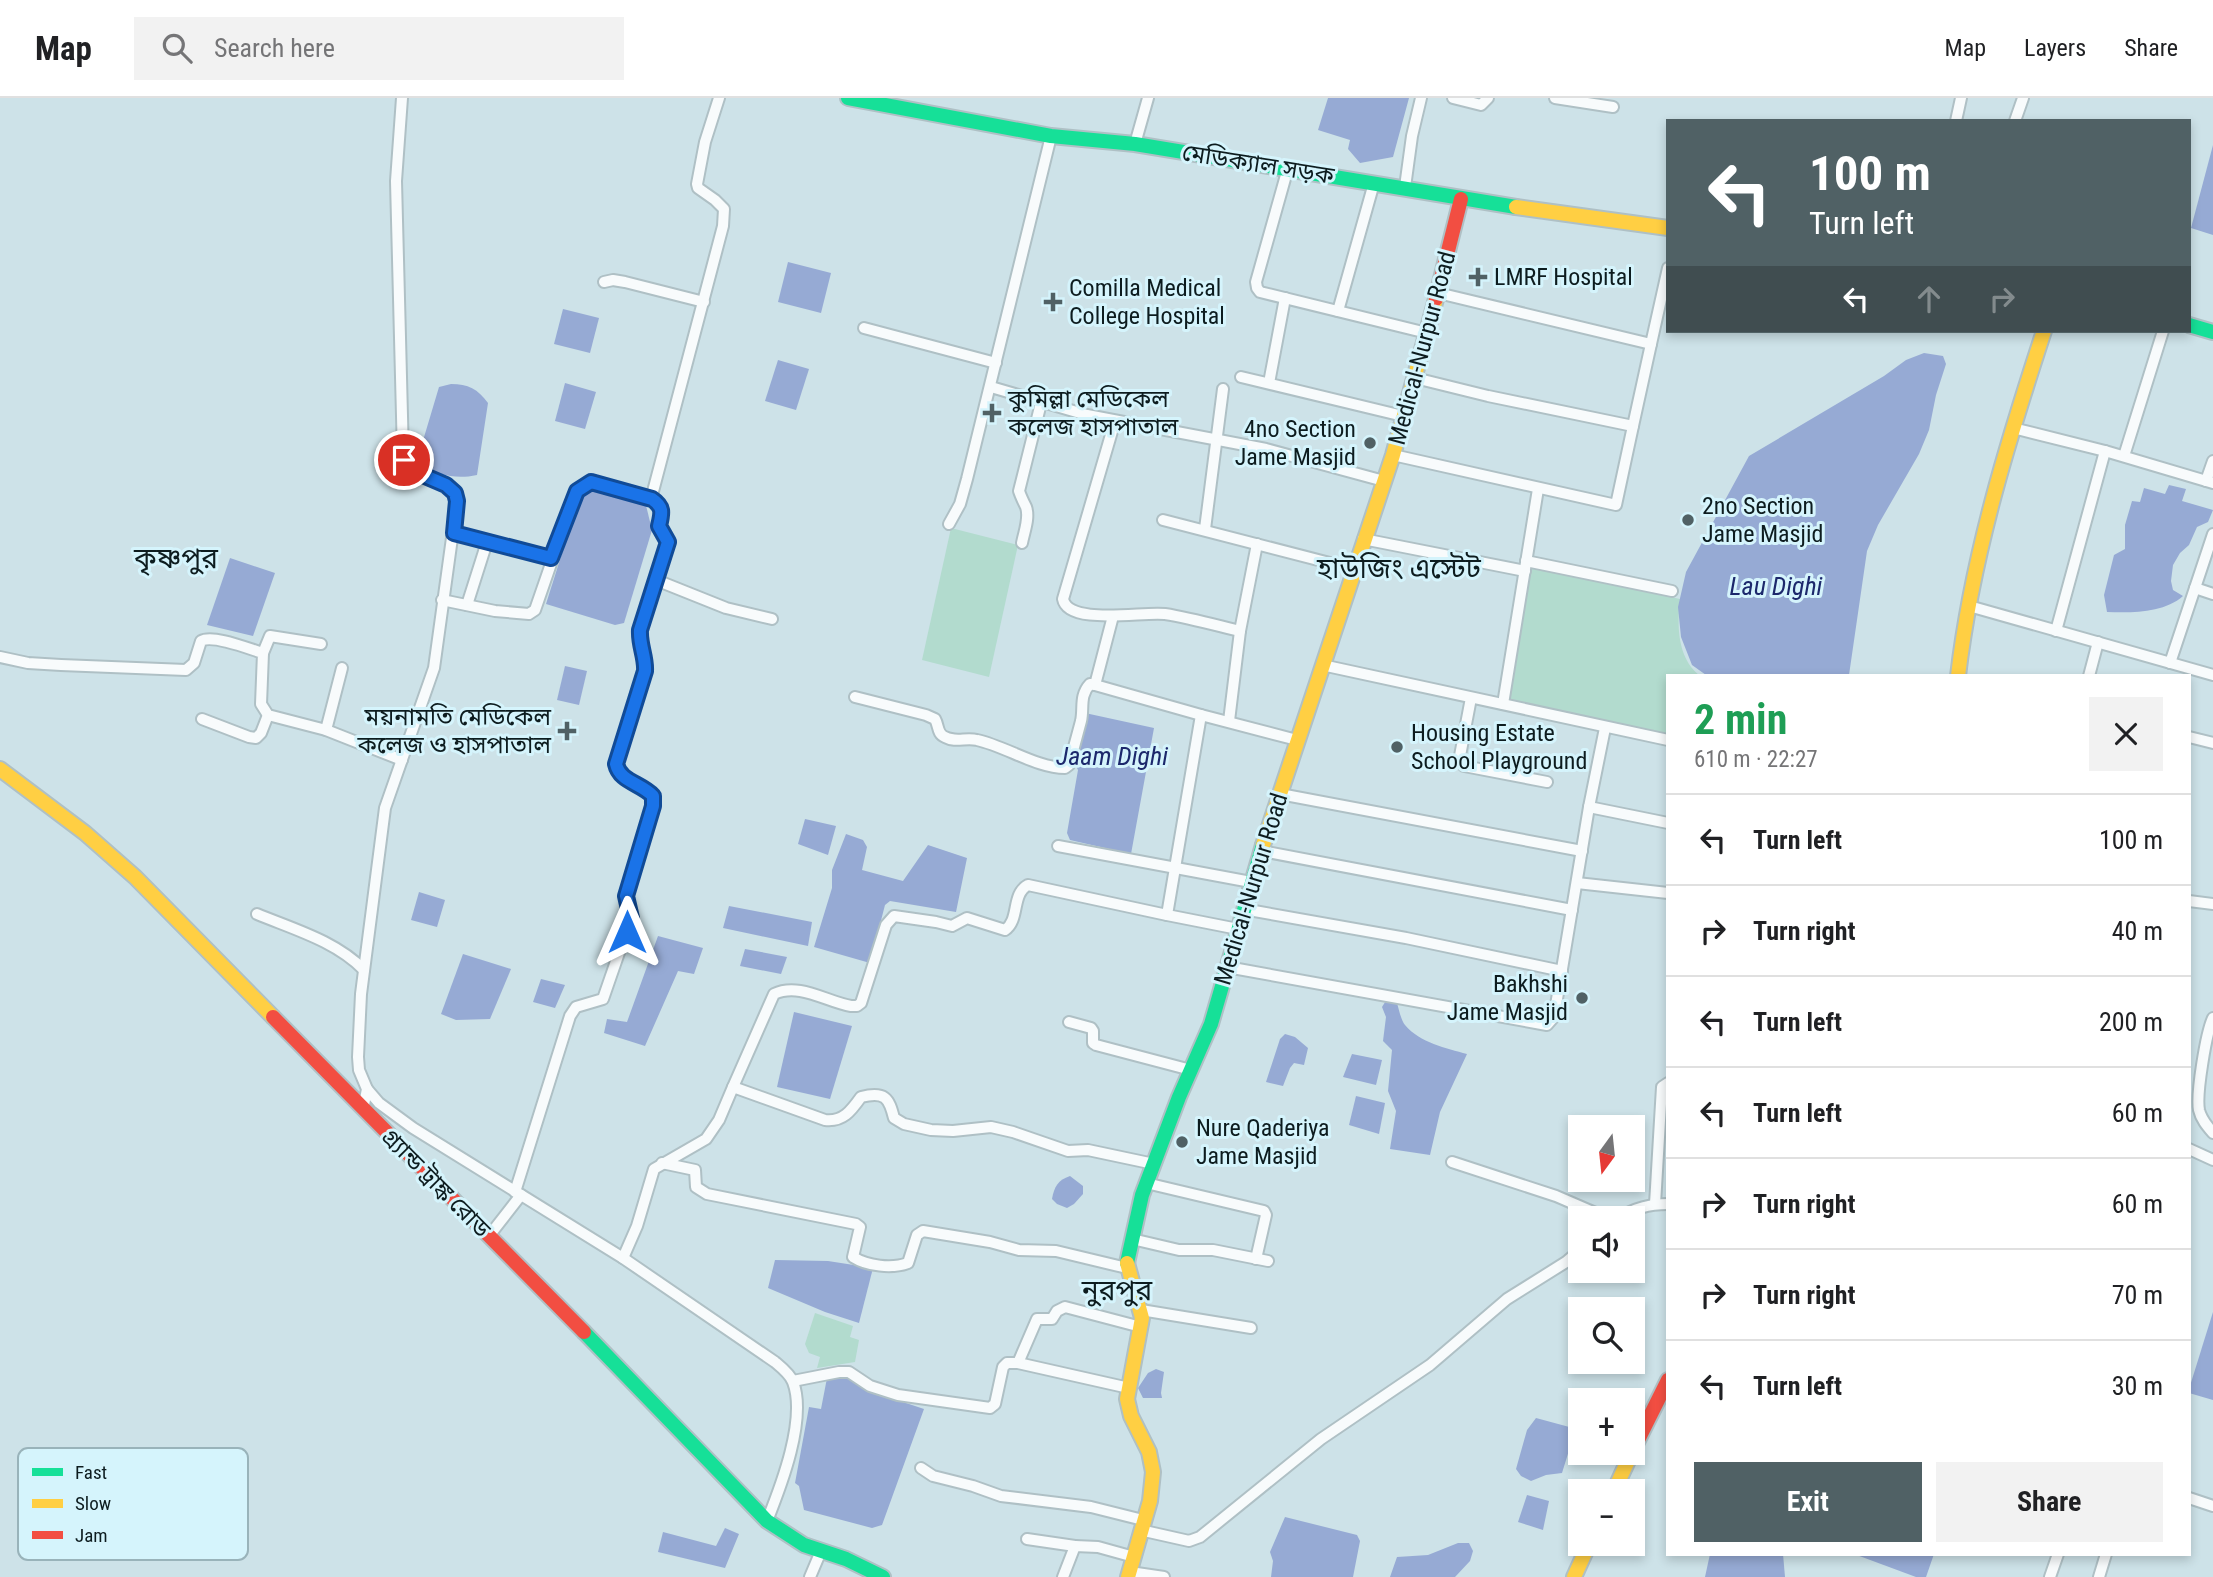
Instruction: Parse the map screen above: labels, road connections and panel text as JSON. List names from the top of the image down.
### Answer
{
  "streets": {
    "main road": ["মেডিক্যাল সড়ক", "Medical-Nurpur Road", "গ্র্যান্ড ট্রাঙ্ক রোড"]
  },
  "crossings": [
    ["মেডিক্যাল সড়ক", "Medical-Nurpur Road"]
  ],
  "districts": ["কৃষ্ণপুর", "হাউজিং এস্টেট", "নুরপুর"],
  "water": ["Lau Dighi", "Jaam Dighi"],
  "places": {
    "health": [
      "LMRF Hospital",
      "Comilla Medical College Hospital",
      "কুমিল্লা মেডিকেল কলেজ হাসপাতাল",
      "ময়নামতি মেডিকেল কলেজ ও হাসপাতাল"
    ],
    "other": [
      "4no Section Jame Masjid",
      "2no Section Jame Masjid",
      "Housing Estate School Playground",
      "Bakhshi Jame Masjid",
      "Nure Qaderiya Jame Masjid"
    ]
  },
  "legend": ["Fast", "Slow", "Jam"],
  "north": "bottom",
  "page": {
    "header": "Map",
    "search": "Search here",
    "nav": ["Map", "Layers", "Share"],
    "turn": ["100 m", "Turn left"],
    "heading": ["2 min", "610 m · 22:27"],
    "list": [
      {
        "name": "Turn left",
        "value": "100 m"
      },
      {
        "name": "Turn right",
        "value": "40 m"
      },
      {
        "name": "Turn left",
        "value": "200 m"
      },
      {
        "name": "Turn left",
        "value": "60 m"
      },
      {
        "name": "Turn right",
        "value": "60 m"
      },
      {
        "name": "Turn right",
        "value": "70 m"
      },
      {
        "name": "Turn left",
        "value": "30 m"
      }
    ],
    "map_buttons": ["+", "−"],
    "buttons": ["Exit", "Share"]
  }
}
